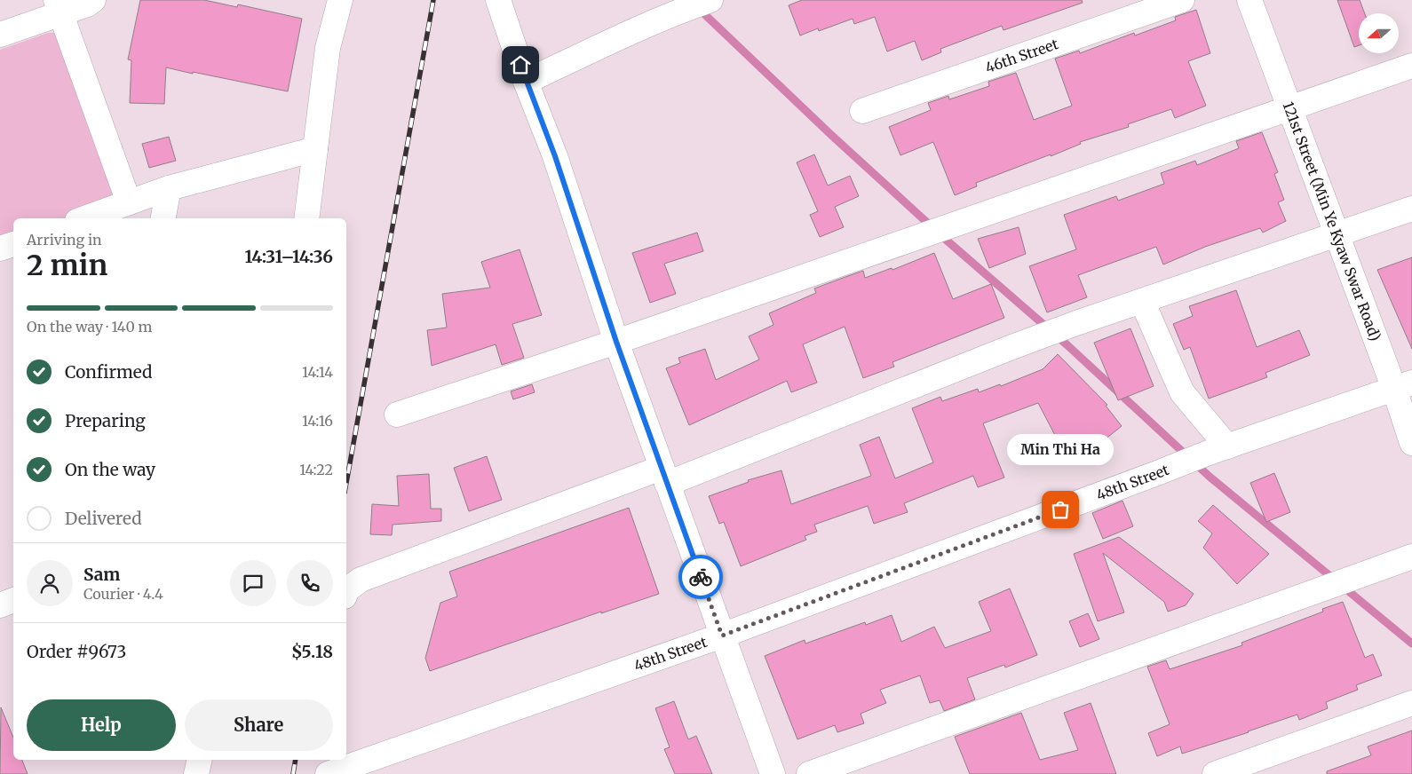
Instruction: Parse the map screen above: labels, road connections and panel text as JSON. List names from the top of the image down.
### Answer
{
  "streets": {
    "street": ["46th Street", "121st Street (Min Ye Kyaw Swar Road)", "48th Street"]
  },
  "crossings": [
    ["121st Street (Min Ye Kyaw Swar Road)", "48th Street"]
  ],
  "places": ["Min Thi Ha"],
  "north": "left",
  "page": {
    "heading": ["2 min", "Arriving in", "14:31–14:36"],
    "panel": [
      "Sam",
      "Courier · 4.4",
      "Order #9673",
      "$5.18"
    ],
    "bar": "On the way · 140 m",
    "list": [
      ["Confirmed", "14:14"],
      ["Preparing", "14:16"],
      ["On the way", "14:22"],
      "Delivered"
    ],
    "bubble": "Min Thi Ha",
    "buttons": ["Help", "Share"]
  }
}
